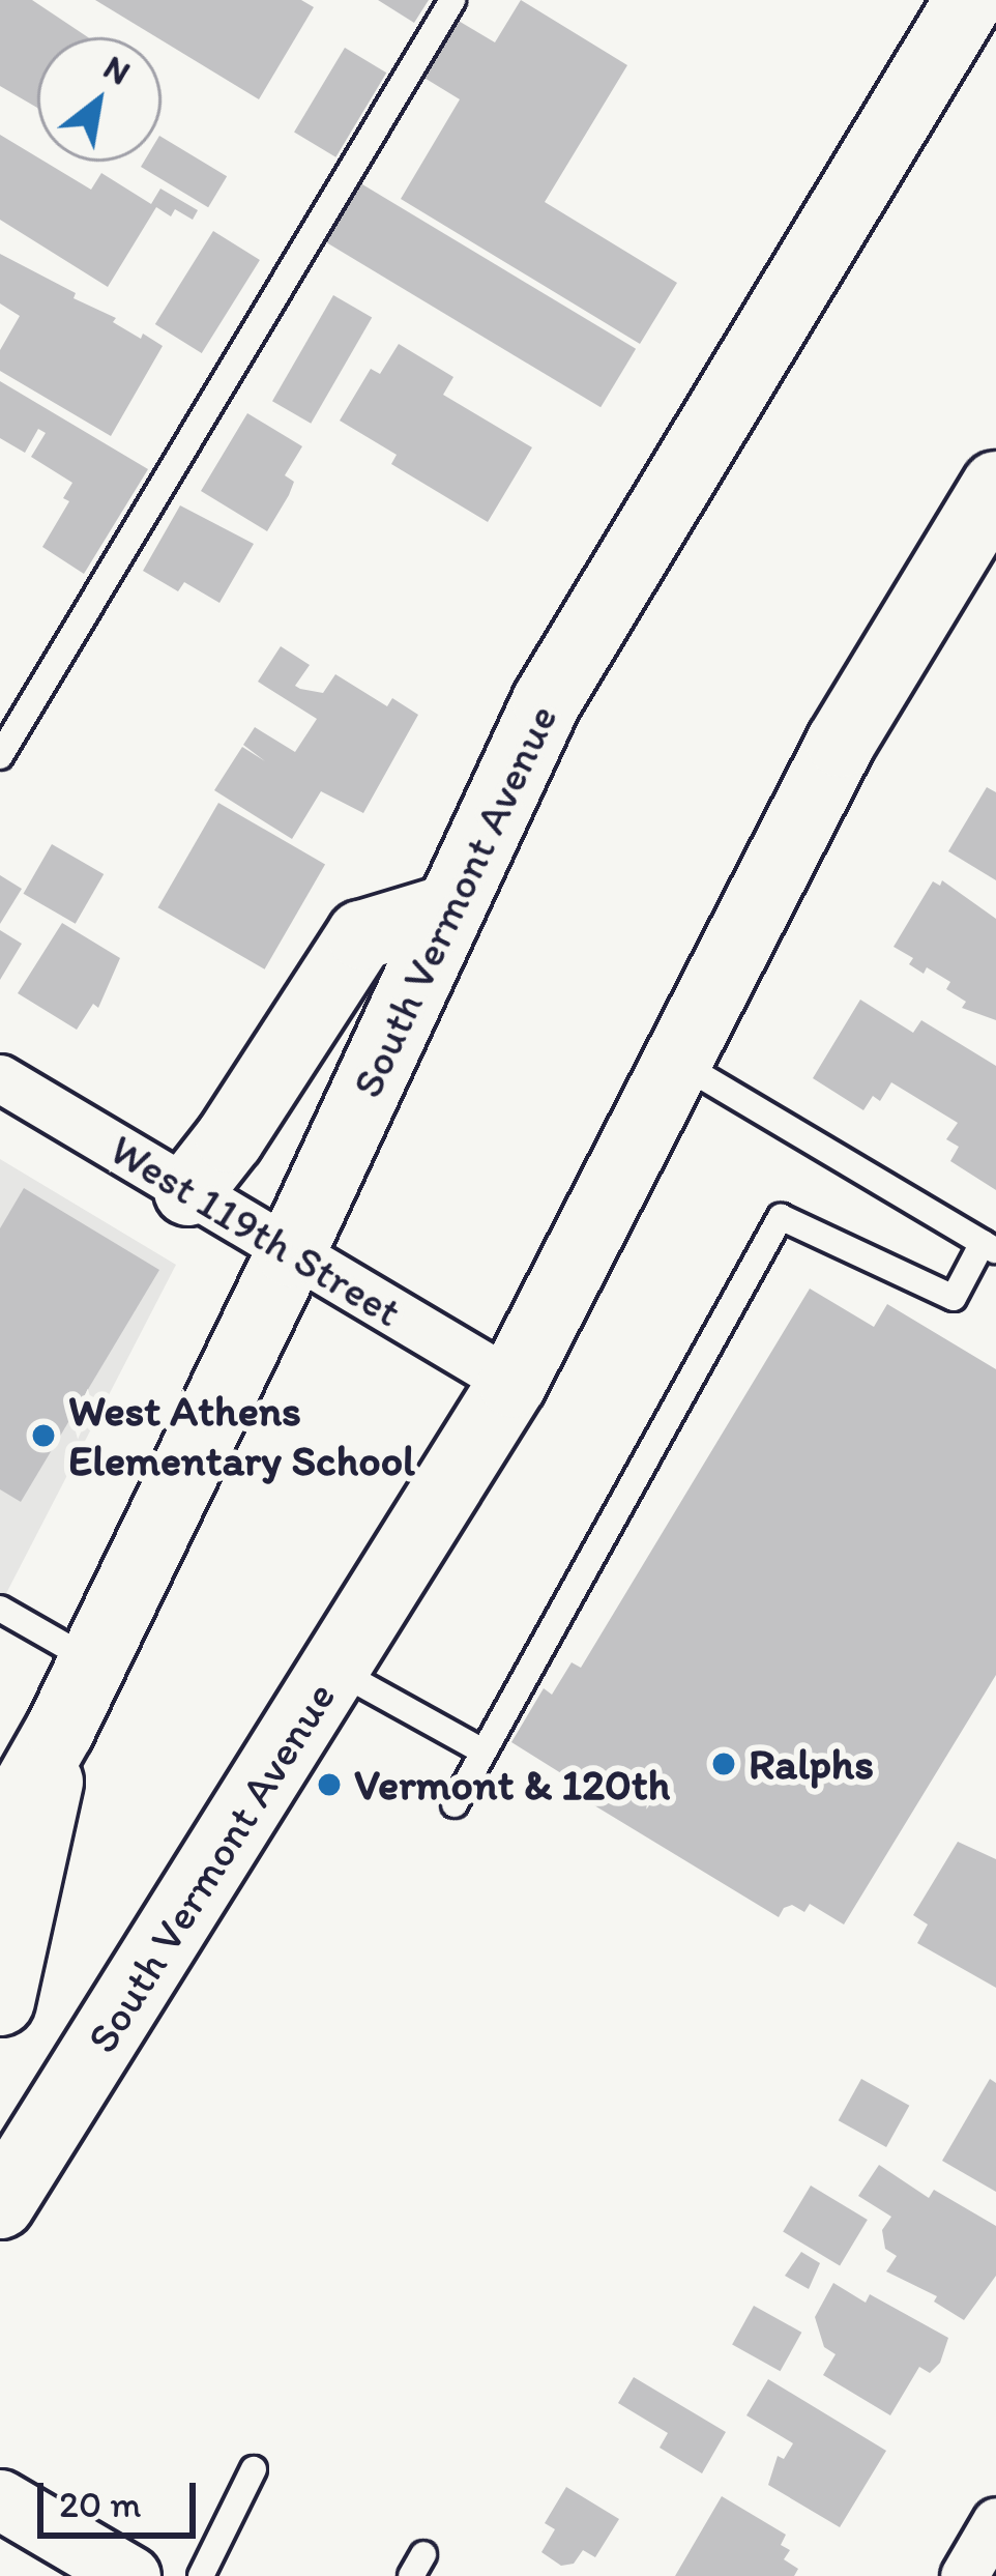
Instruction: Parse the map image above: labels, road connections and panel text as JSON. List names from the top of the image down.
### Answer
{
  "streets": {
    "main road": ["South Vermont Avenue"],
    "street": ["West 119th Street"]
  },
  "crossings": [
    ["South Vermont Avenue", "West 119th Street"]
  ],
  "places": ["West Athens Elementary School", "Ralphs", "Vermont & 120th"],
  "scale_bar": "20 m",
  "north": "top right"
}
